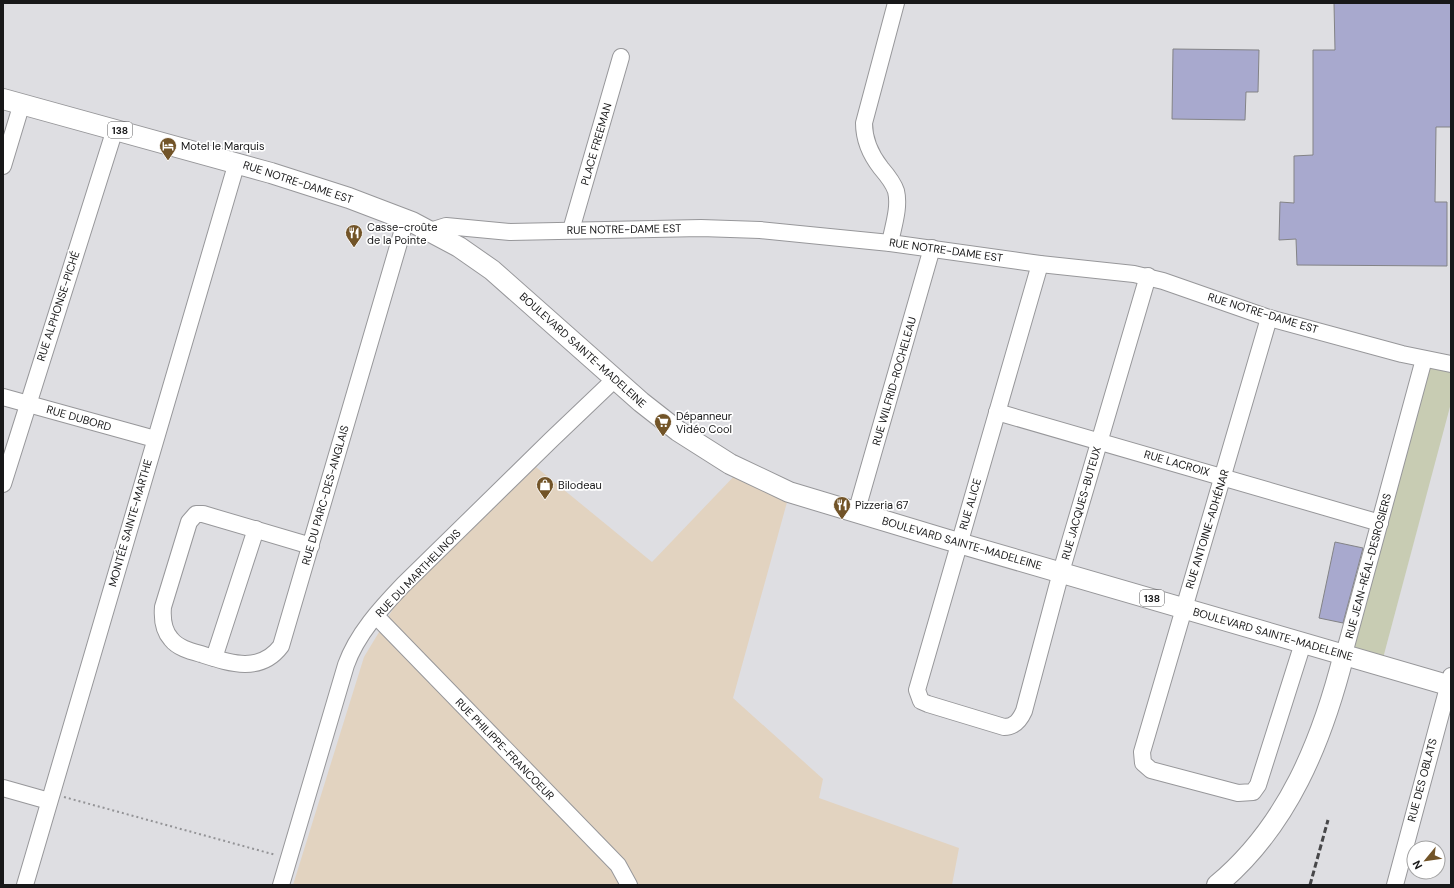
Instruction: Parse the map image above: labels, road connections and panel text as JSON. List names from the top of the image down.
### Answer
{
  "streets": {
    "main road": [
      "138",
      "RUE NOTRE-DAME EST",
      "BOULEVARD SAINTE-MADELEINE",
      "RUE JEAN-RÉAL-DESROSIERS"
    ],
    "street": [
      "PLACE FREEMAN",
      "RUE ALPHONSE-PICHÉ",
      "RUE WILFRID-ROCHELEAU",
      "RUE DUBORD",
      "RUE LACROIX",
      "RUE DU PARC-DES-ANGLAIS",
      "RUE JACQUES-BUTEUX",
      "RUE ALICE",
      "MONTÉE SAINTE-MARTHE",
      "RUE ANTOINE-ADHÉNAR",
      "RUE DU MARTHELINOIS",
      "RUE PHILIPPE-FRANCOEUR",
      "RUE DES OBLATS"
    ]
  },
  "crossings": [
    ["PLACE FREEMAN", "RUE NOTRE-DAME EST"],
    ["RUE NOTRE-DAME EST", "RUE ALPHONSE-PICHÉ"],
    ["RUE NOTRE-DAME EST", "BOULEVARD SAINTE-MADELEINE"],
    ["RUE NOTRE-DAME EST", "RUE WILFRID-ROCHELEAU"],
    ["RUE NOTRE-DAME EST", "RUE DU PARC-DES-ANGLAIS"],
    ["RUE NOTRE-DAME EST", "RUE JACQUES-BUTEUX"],
    ["RUE NOTRE-DAME EST", "RUE ALICE"],
    ["RUE NOTRE-DAME EST", "MONTÉE SAINTE-MARTHE"],
    ["RUE NOTRE-DAME EST", "RUE ANTOINE-ADHÉNAR"],
    ["RUE NOTRE-DAME EST", "RUE JEAN-RÉAL-DESROSIERS"],
    ["RUE ALPHONSE-PICHÉ", "RUE DUBORD"],
    ["BOULEVARD SAINTE-MADELEINE", "RUE WILFRID-ROCHELEAU"],
    ["BOULEVARD SAINTE-MADELEINE", "RUE DU PARC-DES-ANGLAIS"],
    ["BOULEVARD SAINTE-MADELEINE", "RUE JACQUES-BUTEUX"],
    ["BOULEVARD SAINTE-MADELEINE", "RUE ALICE"],
    ["BOULEVARD SAINTE-MADELEINE", "RUE ANTOINE-ADHÉNAR"],
    ["BOULEVARD SAINTE-MADELEINE", "RUE JEAN-RÉAL-DESROSIERS"],
    ["BOULEVARD SAINTE-MADELEINE", "RUE DU MARTHELINOIS"],
    ["BOULEVARD SAINTE-MADELEINE", "RUE DES OBLATS"],
    ["RUE DUBORD", "MONTÉE SAINTE-MARTHE"],
    ["RUE LACROIX", "RUE JACQUES-BUTEUX"],
    ["RUE LACROIX", "RUE ALICE"],
    ["RUE LACROIX", "RUE ANTOINE-ADHÉNAR"],
    ["RUE LACROIX", "RUE JEAN-RÉAL-DESROSIERS"],
    ["RUE JACQUES-BUTEUX", "RUE ALICE"],
    ["RUE DU MARTHELINOIS", "RUE PHILIPPE-FRANCOEUR"]
  ],
  "places": {
    "hotel": ["Motel le Marquis"],
    "restaurant": ["Casse-croûte de la Pointe", "Pizzeria 67"],
    "supermarket": ["Dépanneur Vidéo Cool"],
    "shop": ["Bilodeau"]
  },
  "north": "bottom left"
}
